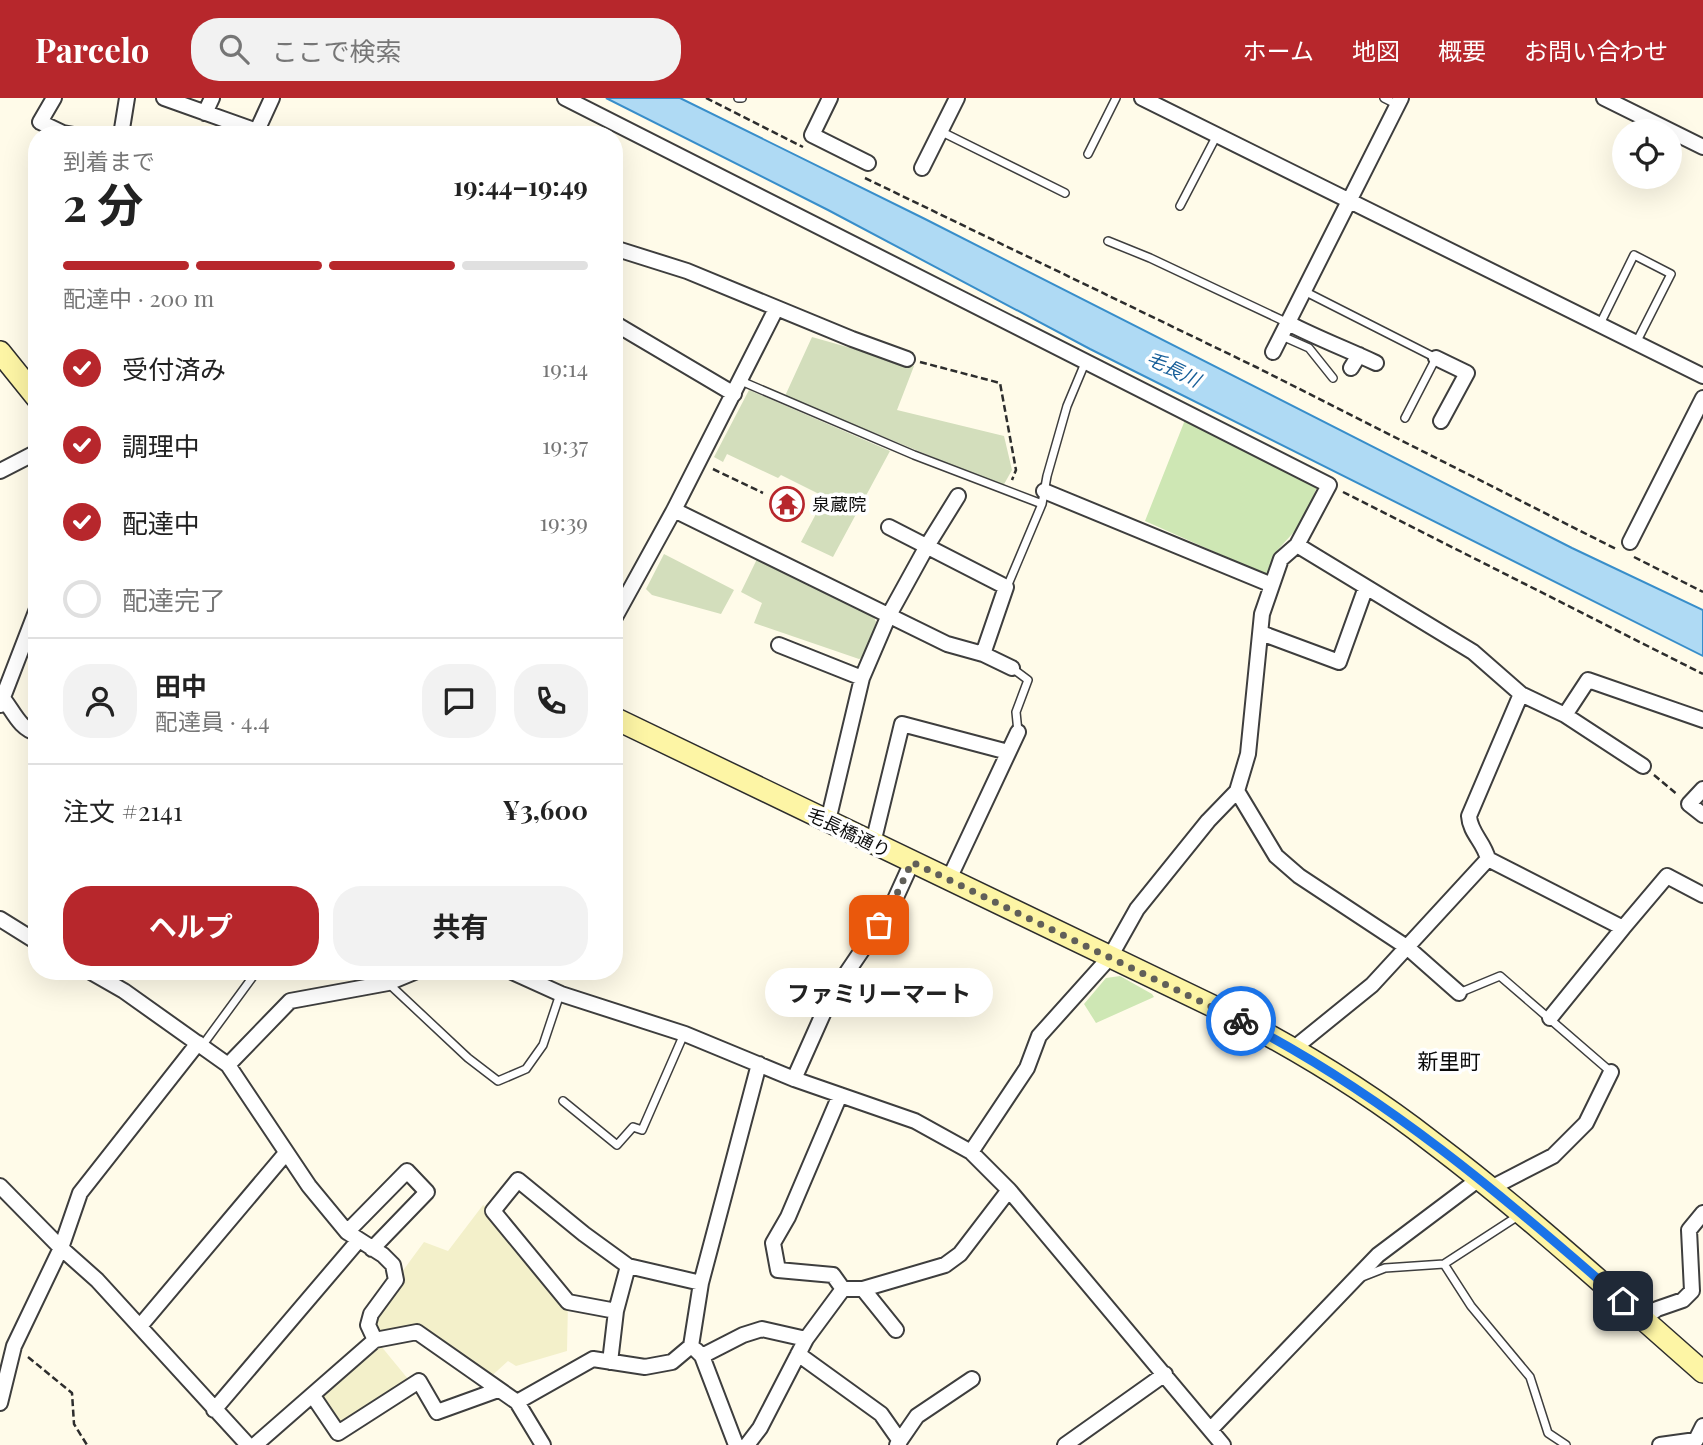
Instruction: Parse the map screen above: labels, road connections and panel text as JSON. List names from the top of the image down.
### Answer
{
  "streets": {
    "street": ["毛長橋通り"]
  },
  "districts": ["新里町"],
  "water": ["毛長川"],
  "places": {
    "temple": ["泉蔵院"],
    "other": ["ファミリーマート"]
  },
  "page": {
    "header": "Parcelo",
    "search": "ここで検索",
    "nav": [
      "ホーム",
      "地図",
      "概要",
      "お問い合わせ"
    ],
    "heading": ["2 分", "到着まで", "19:44–19:49"],
    "panel": [
      "田中",
      "配達員 · 4.4",
      "注文 #2141",
      "¥3,600"
    ],
    "bar": "配達中 · 200 m",
    "list": [
      ["受付済み", "19:14"],
      ["調理中", "19:37"],
      ["配達中", "19:39"],
      "配達完了"
    ],
    "buttons": ["ヘルプ", "共有"],
    "bubble": "ファミリーマート"
  }
}
